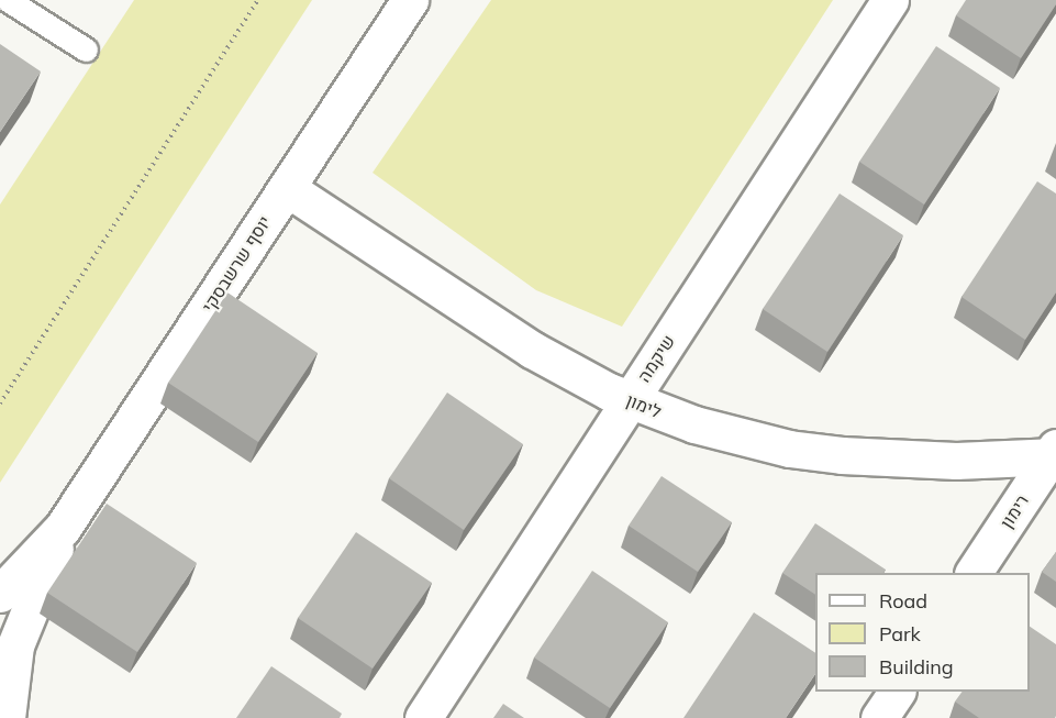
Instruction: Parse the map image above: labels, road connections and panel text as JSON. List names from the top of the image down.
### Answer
{
  "streets": {
    "street": [
      "יוסף שרשבסקי",
      "שיקמה",
      "לימון",
      "רימון"
    ]
  },
  "crossings": [
    ["יוסף שרשבסקי", "לימון"],
    ["שיקמה", "לימון"],
    ["לימון", "רימון"]
  ],
  "legend": ["Road", "Park", "Building"]
}
